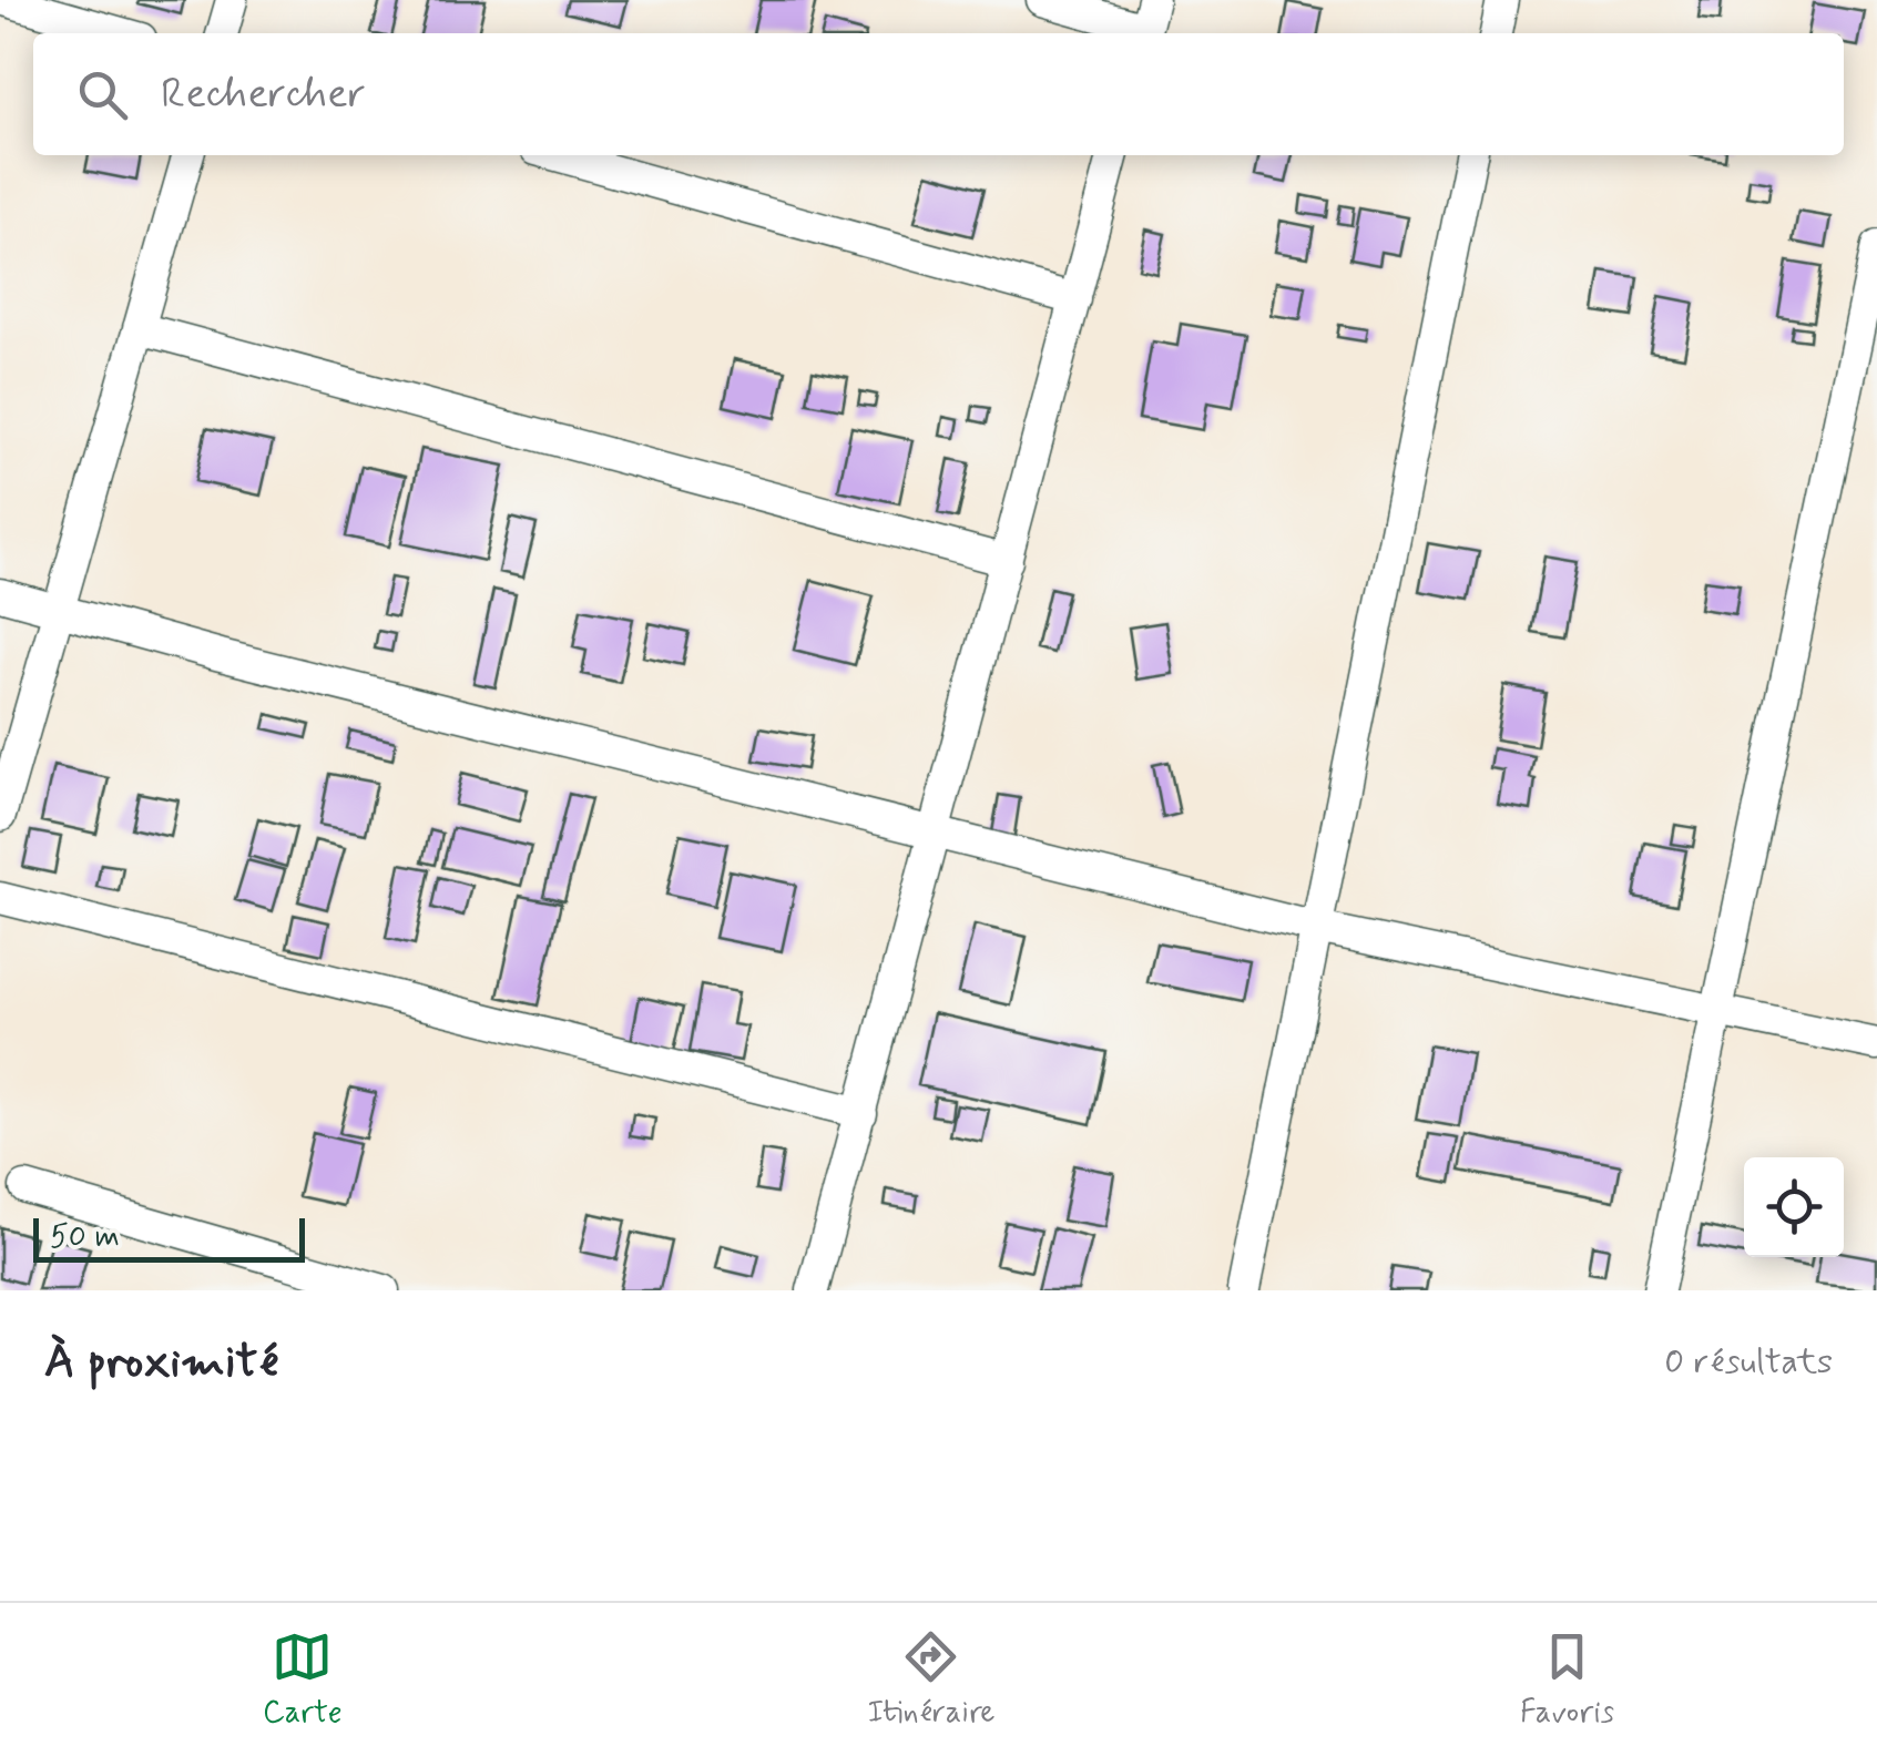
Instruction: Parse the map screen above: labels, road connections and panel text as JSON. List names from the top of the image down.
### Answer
{
  "scale_bar": "50 m",
  "page": {
    "search": "Rechercher",
    "scale": "50 m",
    "heading": ["À proximité", "0 résultats"],
    "nav": ["Carte", "Itinéraire", "Favoris"]
  }
}
